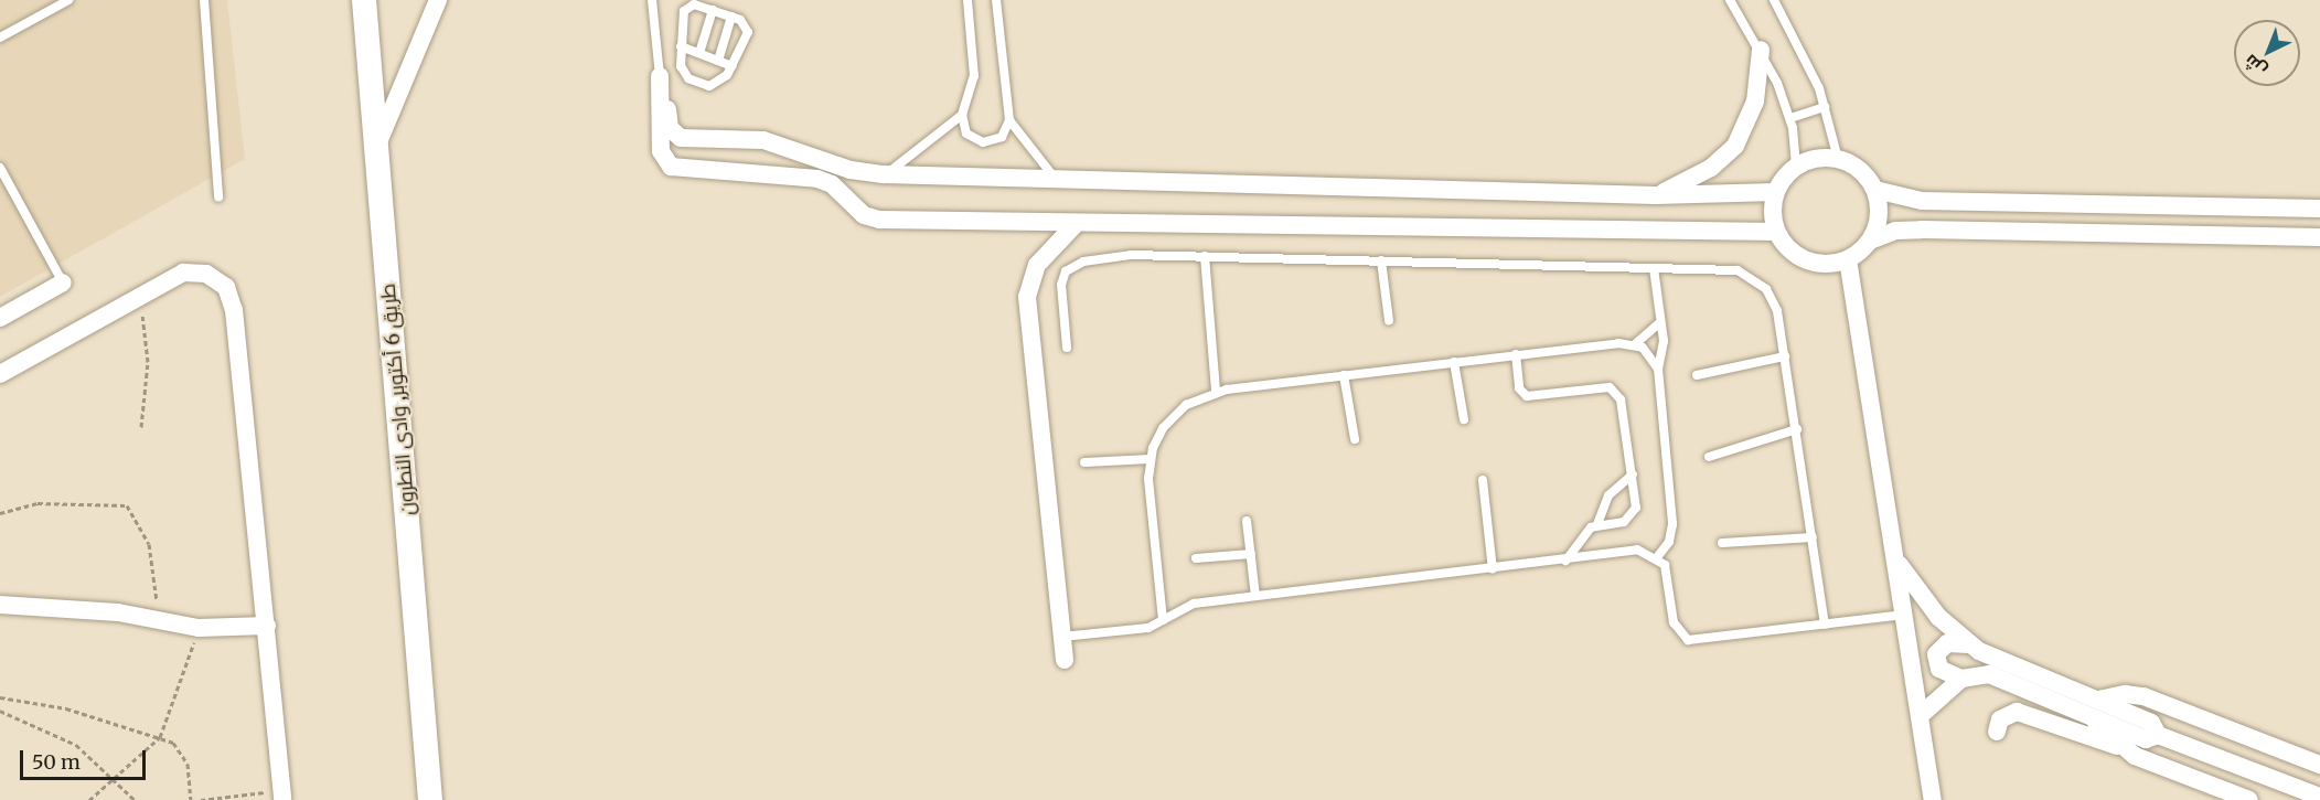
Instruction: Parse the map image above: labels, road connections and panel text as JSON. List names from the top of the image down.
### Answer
{
  "streets": {
    "street": ["طريق 6 أكتوبر, وادى النطرون"]
  },
  "scale_bar": "50 m",
  "north": "bottom left"
}
